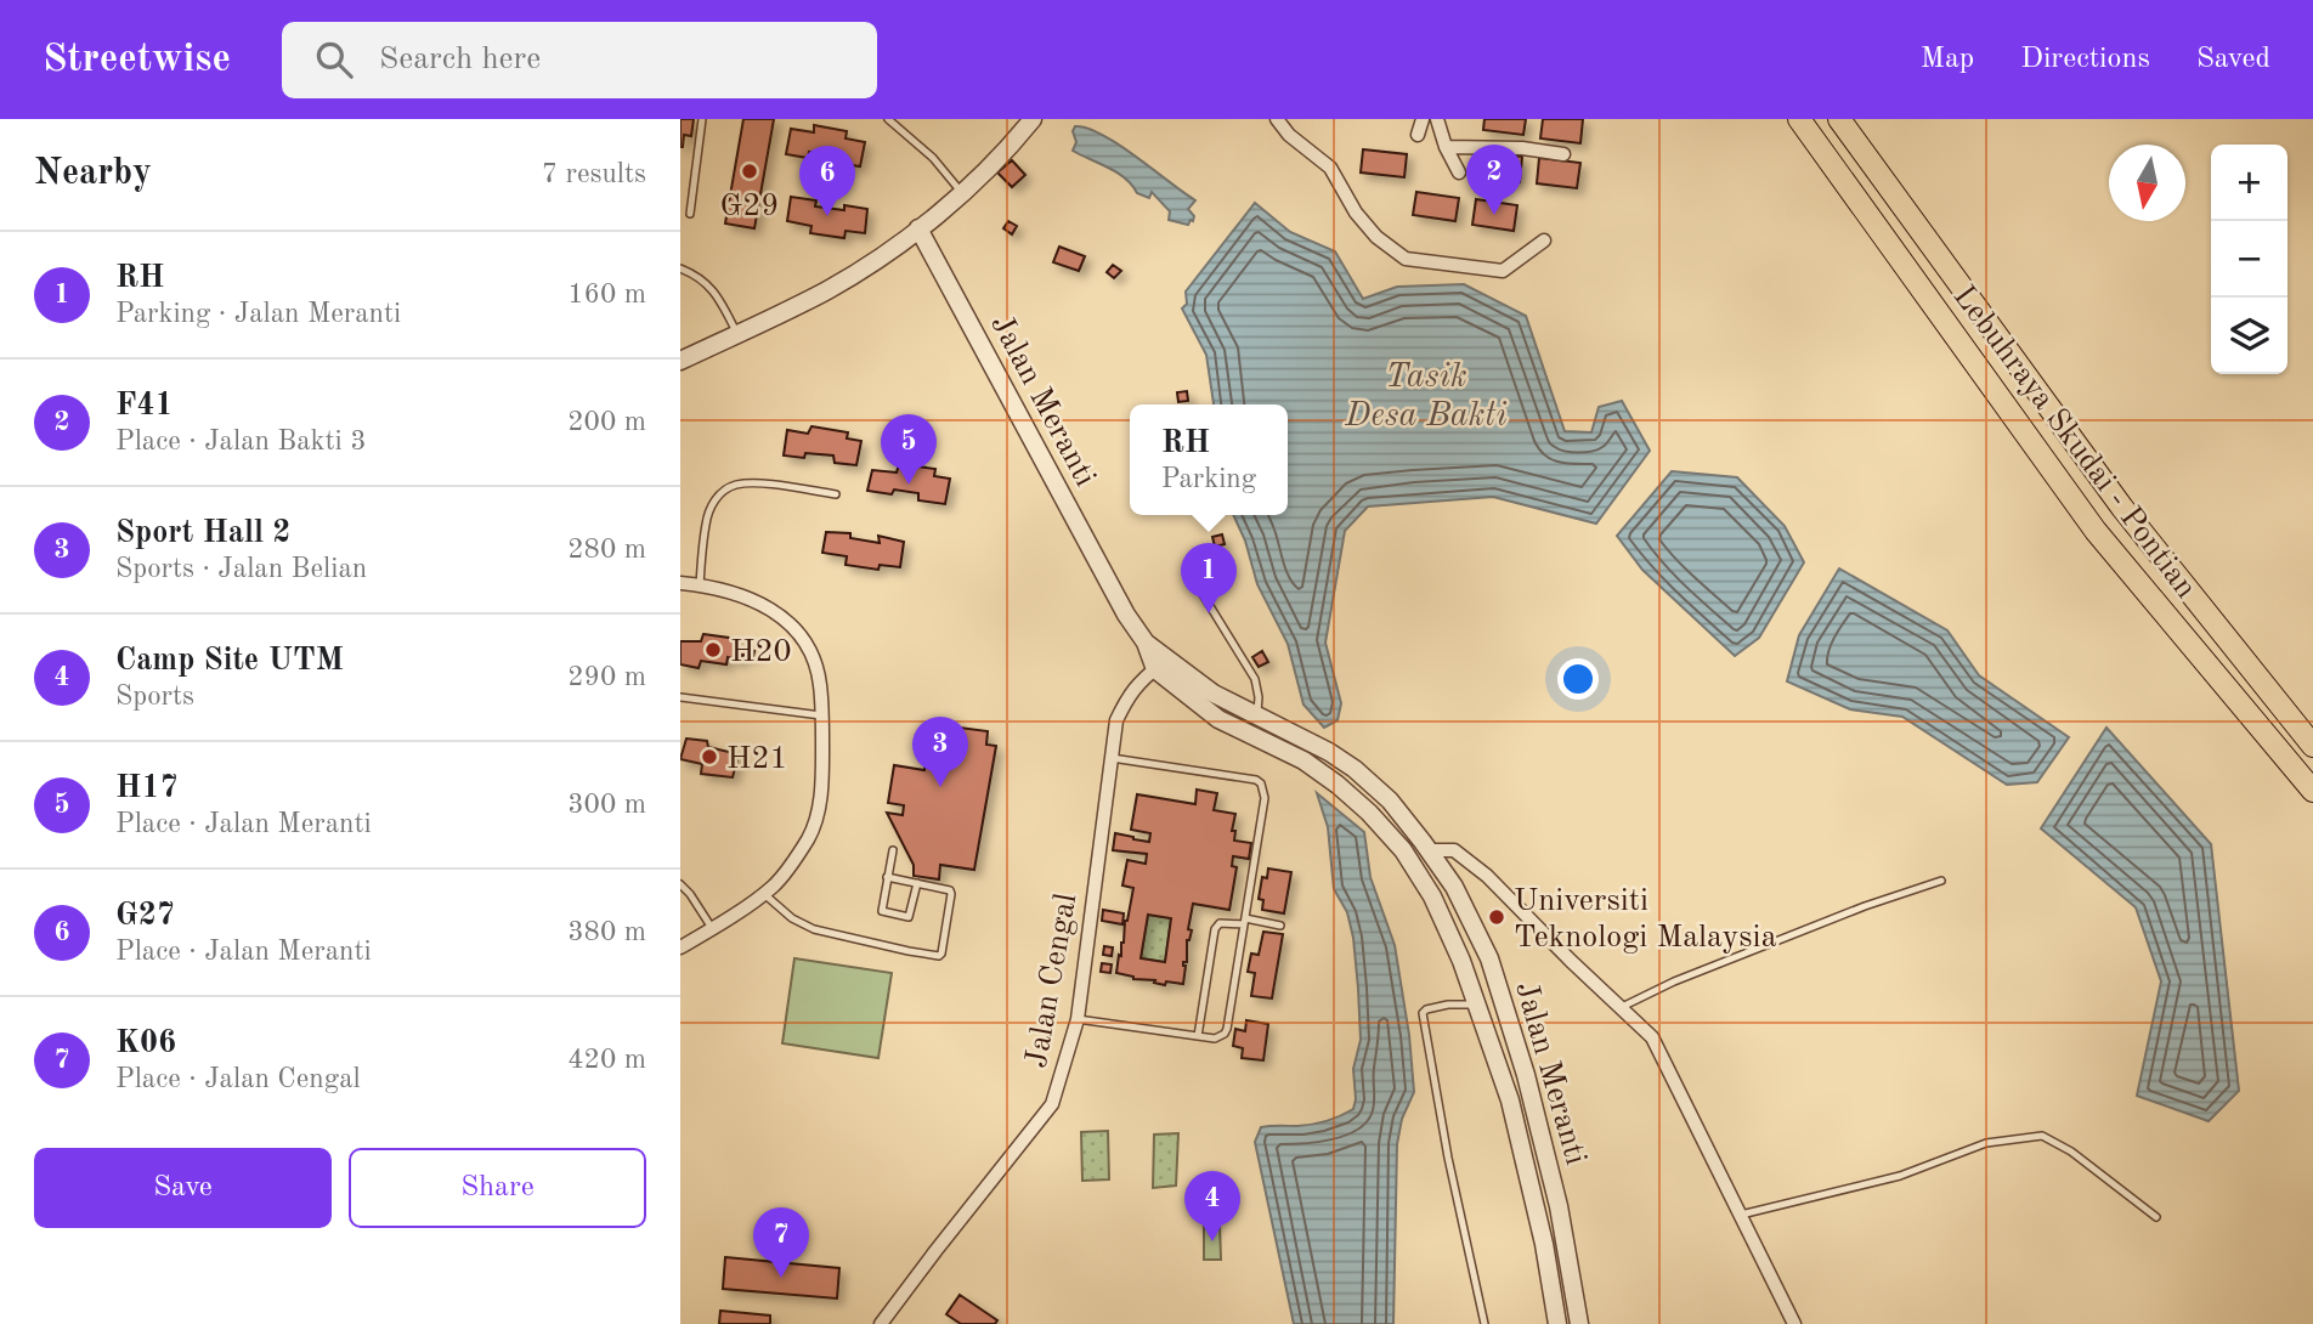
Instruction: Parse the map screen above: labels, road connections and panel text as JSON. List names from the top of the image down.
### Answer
{
  "streets": {
    "highway": ["Lebuhraya Skudai - Pontian"],
    "street": ["Jalan Meranti", "Jalan Cengal"]
  },
  "crossings": [
    ["Jalan Meranti", "Jalan Cengal"]
  ],
  "water": ["Tasik Desa Bakti"],
  "places": [
    "G29",
    "H20",
    "H21",
    "Universiti Teknologi Malaysia"
  ],
  "north": "bottom",
  "page": {
    "header": "Streetwise",
    "search": "Search here",
    "nav": ["Map", "Directions", "Saved"],
    "heading": ["Nearby", "7 results"],
    "map_buttons": ["+", "−"],
    "pins": [
      "2",
      "6",
      "5",
      "1",
      "3",
      "4",
      "7"
    ],
    "list": [
      {
        "mark": "1",
        "name": "RH",
        "note": "Parking · Jalan Meranti",
        "value": "160 m"
      },
      {
        "mark": "2",
        "name": "F41",
        "note": "Place · Jalan Bakti 3",
        "value": "200 m"
      },
      {
        "mark": "3",
        "name": "Sport Hall 2",
        "note": "Sports · Jalan Belian",
        "value": "280 m"
      },
      {
        "mark": "4",
        "name": "Camp Site UTM",
        "note": "Sports",
        "value": "290 m"
      },
      {
        "mark": "5",
        "name": "H17",
        "note": "Place · Jalan Meranti",
        "value": "300 m"
      },
      {
        "mark": "6",
        "name": "G27",
        "note": "Place · Jalan Meranti",
        "value": "380 m"
      },
      {
        "mark": "7",
        "name": "K06",
        "note": "Place · Jalan Cengal",
        "value": "420 m"
      }
    ],
    "popup": ["RH", "Parking"],
    "buttons": ["Save", "Share"]
  }
}
